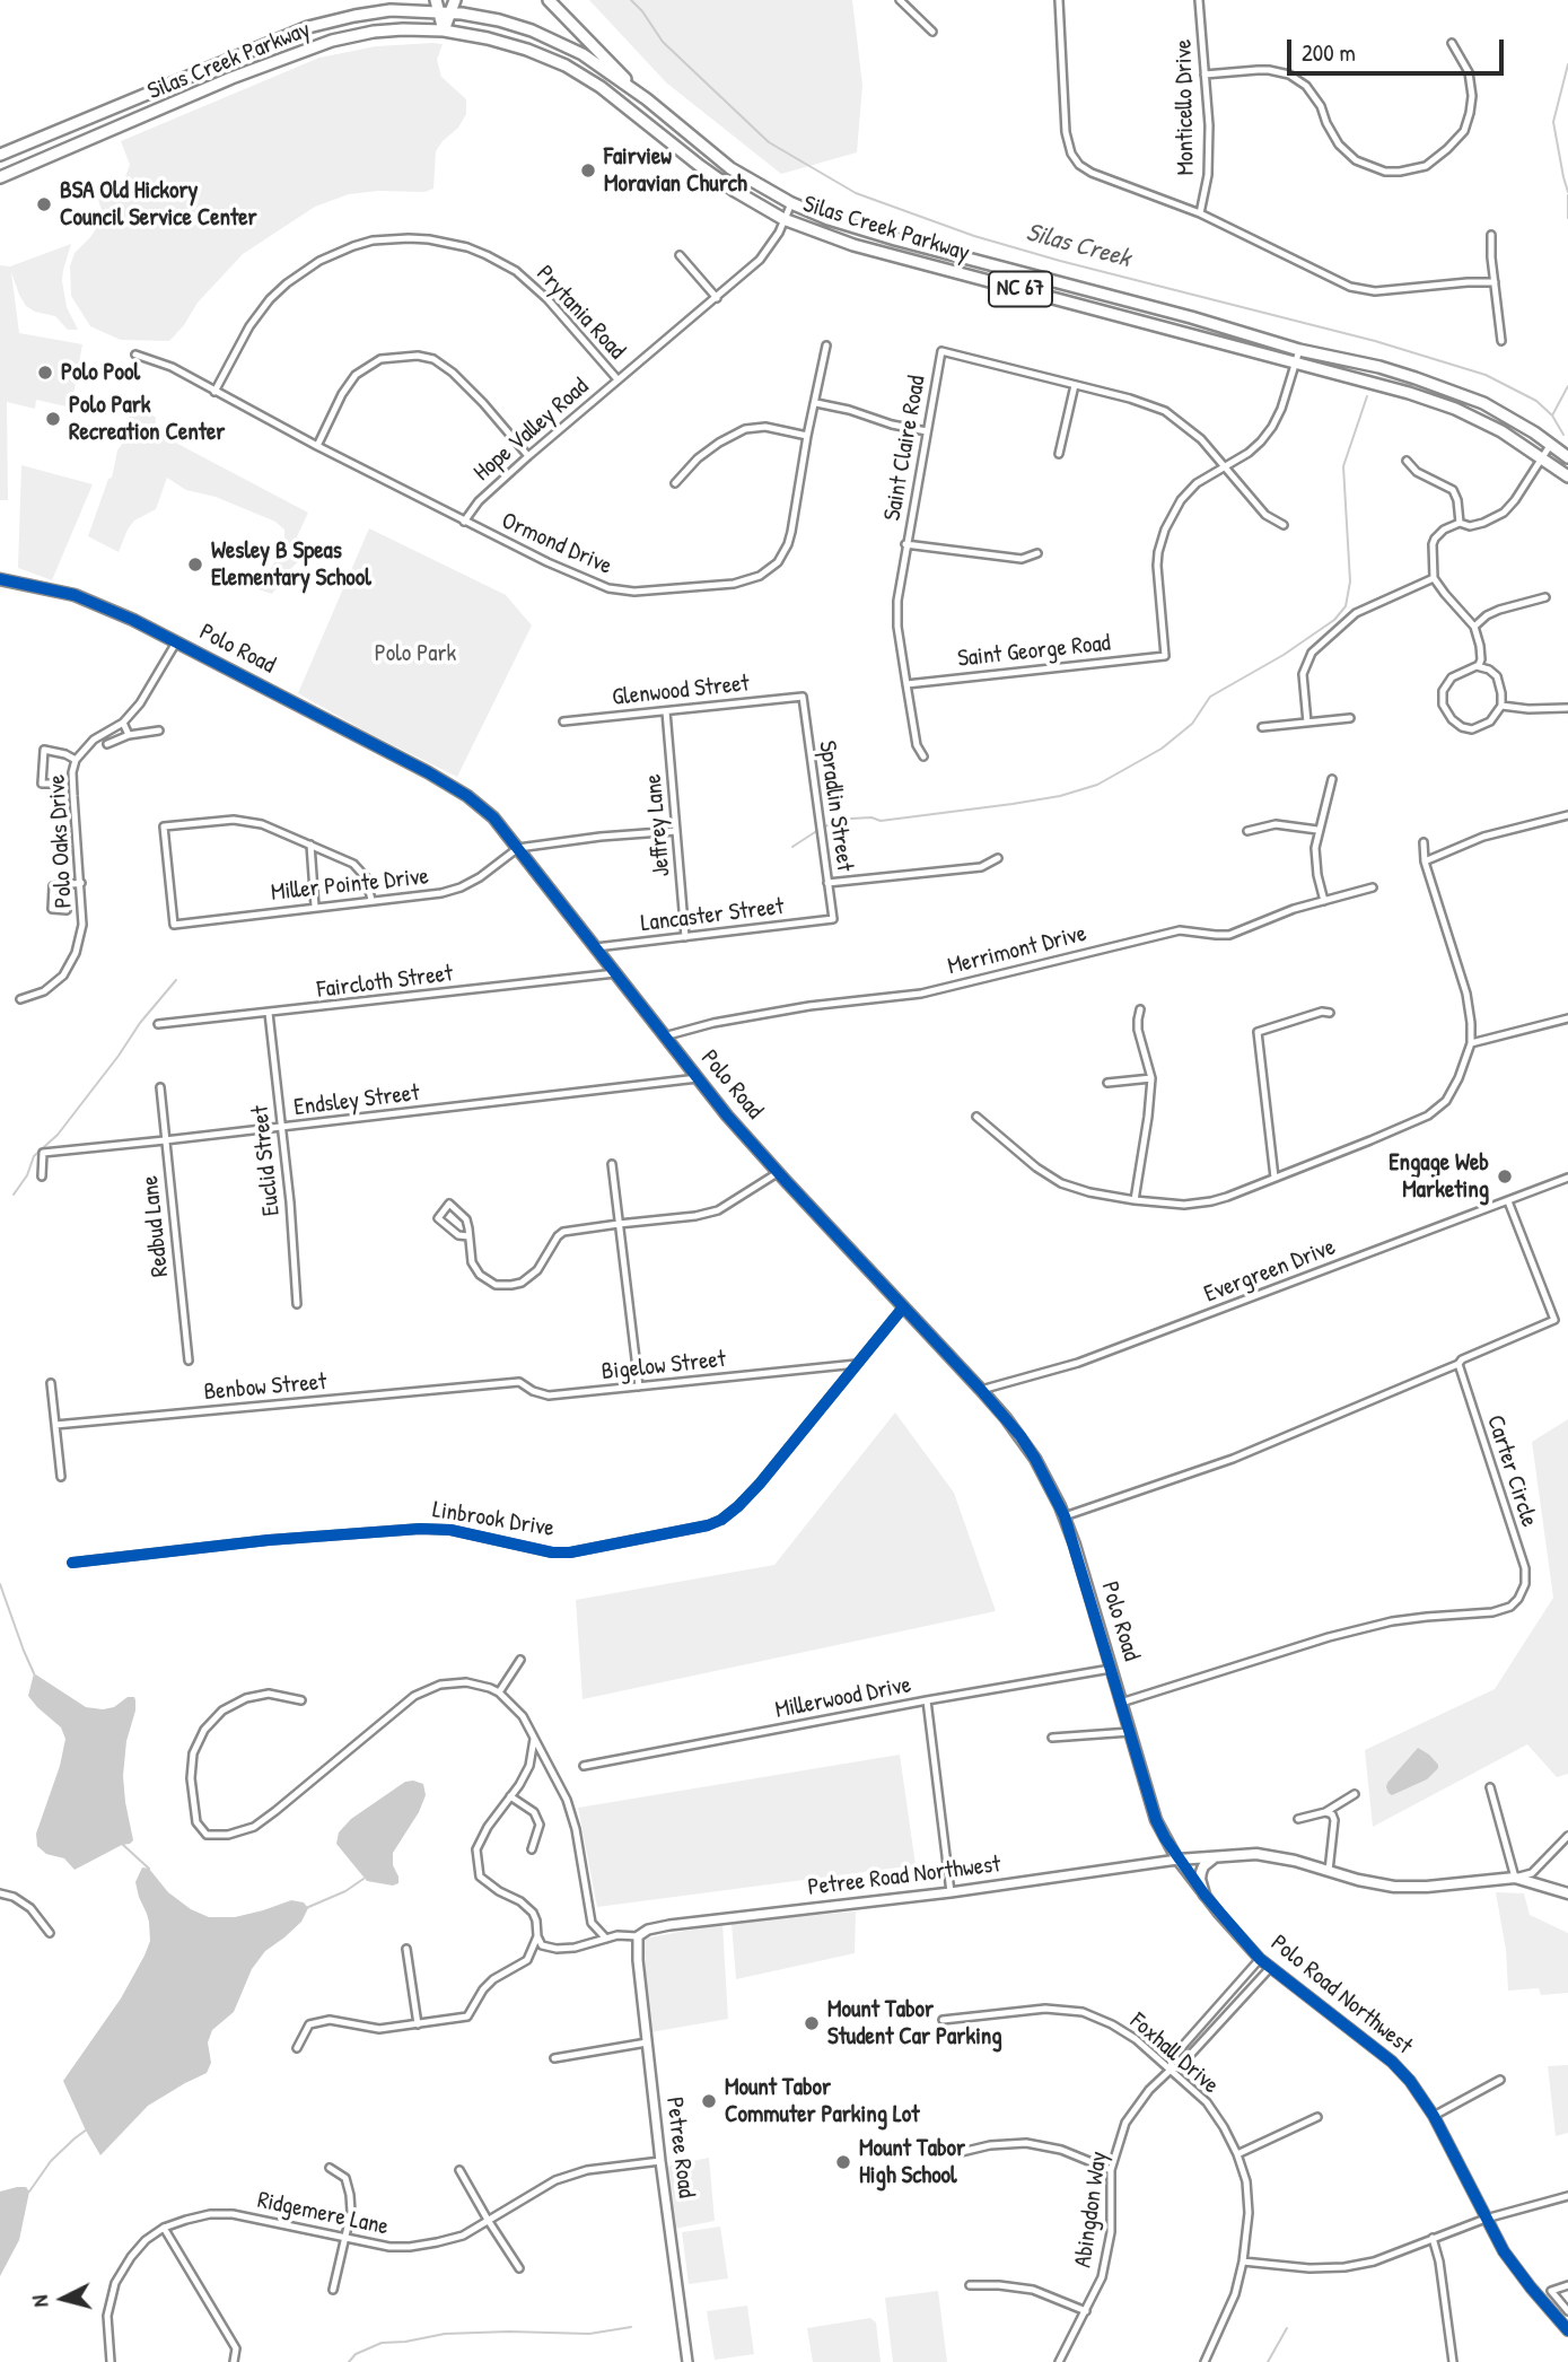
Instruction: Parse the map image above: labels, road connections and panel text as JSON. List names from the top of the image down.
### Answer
{
  "streets": {
    "main road": ["Silas Creek Parkway", "NC 67", "Polo Road"],
    "street": [
      "Monticello Drive",
      "Prytania Road",
      "Hope Valley Road",
      "Saint Claire Road",
      "Ormond Drive",
      "Saint George Road",
      "Glenwood Street",
      "Spradlin Street",
      "Jeffrey Lane",
      "Polo Oaks Drive",
      "Miller Pointe Drive",
      "Lancaster Street",
      "Merrimont Drive",
      "Faircloth Street",
      "Endsley Street",
      "Euclid Street",
      "Redbud Lane",
      "Evergreen Drive",
      "Bigelow Street",
      "Benbow Street",
      "Carter Circle",
      "Linbrook Drive",
      "Millerwood Drive",
      "Petree Road Northwest",
      "Polo Road Northwest",
      "Foxhall Drive",
      "Petree Road",
      "Abingdon Way",
      "Ridgemere Lane"
    ]
  },
  "crossings": [
    ["Silas Creek Parkway", "NC 67"],
    ["Silas Creek Parkway", "Hope Valley Road"],
    ["Prytania Road", "Hope Valley Road"],
    ["Prytania Road", "Ormond Drive"],
    ["Hope Valley Road", "Ormond Drive"],
    ["Saint Claire Road", "Saint George Road"],
    ["Polo Road", "Polo Oaks Drive"],
    ["Polo Road", "Miller Pointe Drive"],
    ["Polo Road", "Lancaster Street"],
    ["Polo Road", "Merrimont Drive"],
    ["Polo Road", "Faircloth Street"],
    ["Polo Road", "Endsley Street"],
    ["Polo Road", "Evergreen Drive"],
    ["Polo Road", "Carter Circle"],
    ["Polo Road", "Linbrook Drive"],
    ["Polo Road", "Millerwood Drive"],
    ["Polo Road", "Petree Road Northwest"],
    ["Polo Road", "Polo Road Northwest"],
    ["Glenwood Street", "Spradlin Street"],
    ["Glenwood Street", "Jeffrey Lane"],
    ["Spradlin Street", "Lancaster Street"],
    ["Jeffrey Lane", "Lancaster Street"],
    ["Faircloth Street", "Euclid Street"],
    ["Endsley Street", "Euclid Street"],
    ["Endsley Street", "Redbud Lane"],
    ["Bigelow Street", "Benbow Street"],
    ["Bigelow Street", "Linbrook Drive"],
    ["Petree Road Northwest", "Polo Road Northwest"],
    ["Petree Road Northwest", "Petree Road"],
    ["Polo Road Northwest", "Abingdon Way"],
    ["Foxhall Drive", "Abingdon Way"],
    ["Petree Road", "Ridgemere Lane"]
  ],
  "water": ["Silas Creek"],
  "parks": ["Polo Park"],
  "places": [
    "Fairview Moravian Church",
    "BSA Old Hickory Council Service Center",
    "Polo Pool",
    "Polo Park Recreation Center",
    "Wesley B Speas Elementary School",
    "Engage Web Marketing",
    "Mount Tabor Student Car Parking",
    "Mount Tabor Commuter Parking Lot",
    "Mount Tabor High School"
  ],
  "scale_bar": "200 m",
  "north": "left"
}
